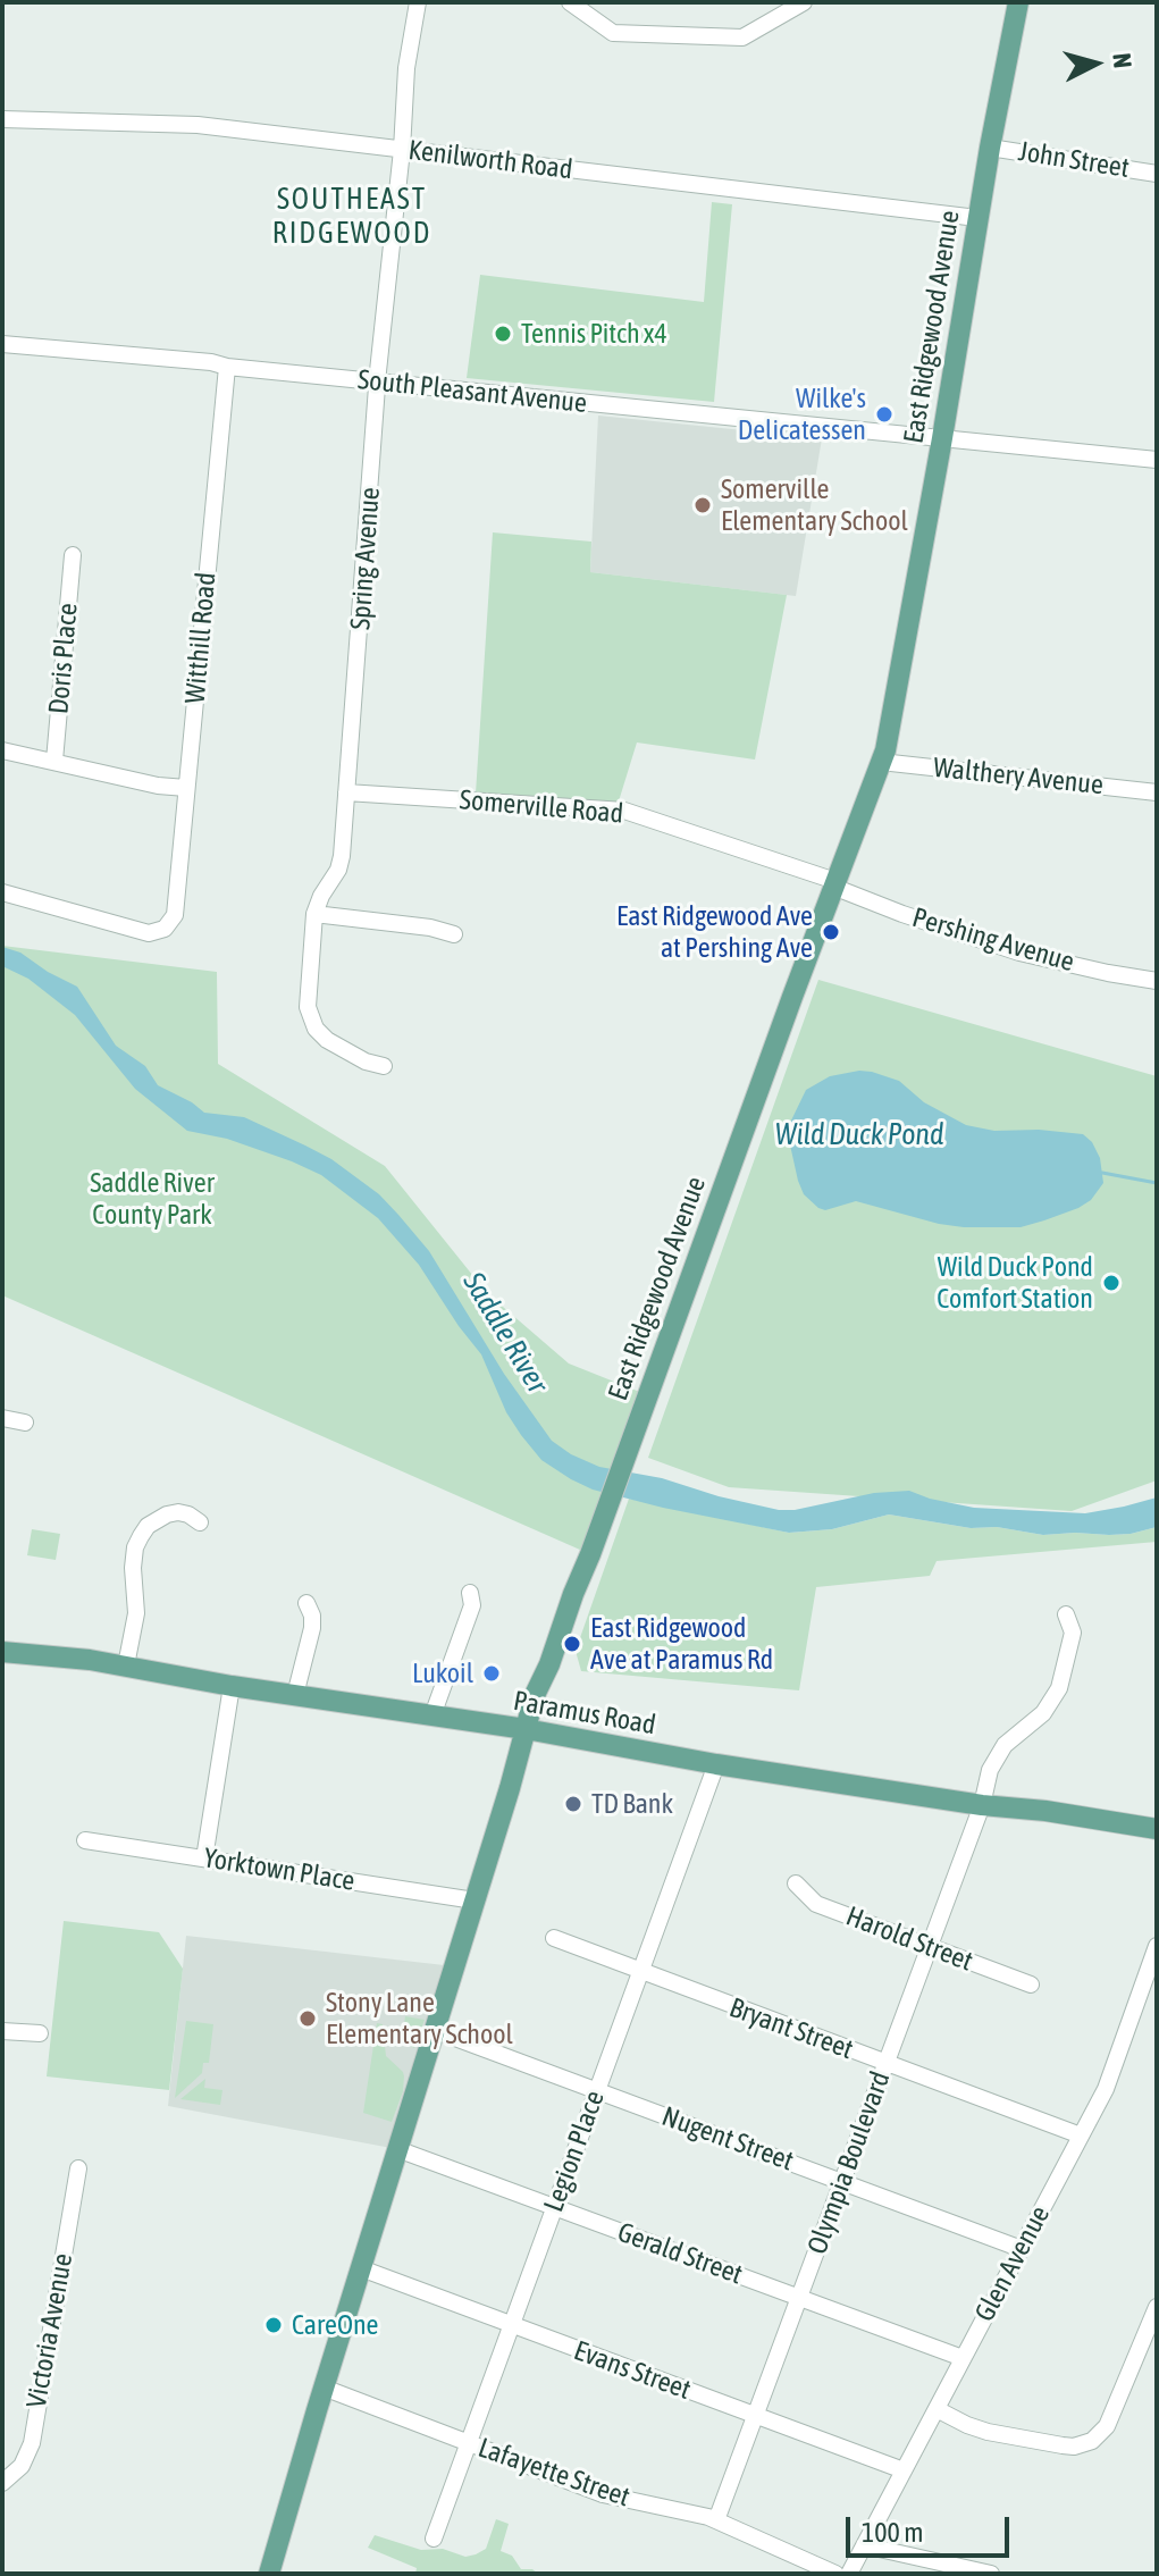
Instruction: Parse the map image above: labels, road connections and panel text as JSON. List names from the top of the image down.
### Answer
{
  "streets": {
    "main road": ["East Ridgewood Avenue", "Paramus Road"],
    "street": [
      "Kenilworth Road",
      "John Street",
      "South Pleasant Avenue",
      "Spring Avenue",
      "Witthill Road",
      "Doris Place",
      "Walthery Avenue",
      "Somerville Road",
      "Pershing Avenue",
      "Yorktown Place",
      "Harold Street",
      "Bryant Street",
      "Nugent Street",
      "Legion Place",
      "Olympia Boulevard",
      "Gerald Street",
      "Glen Avenue",
      "Victoria Avenue",
      "Evans Street",
      "Lafayette Street"
    ]
  },
  "crossings": [
    ["Kenilworth Road", "East Ridgewood Avenue"],
    ["Kenilworth Road", "Spring Avenue"],
    ["John Street", "East Ridgewood Avenue"],
    ["East Ridgewood Avenue", "South Pleasant Avenue"],
    ["East Ridgewood Avenue", "Walthery Avenue"],
    ["East Ridgewood Avenue", "Somerville Road"],
    ["East Ridgewood Avenue", "Pershing Avenue"],
    ["East Ridgewood Avenue", "Paramus Road"],
    ["East Ridgewood Avenue", "Yorktown Place"],
    ["East Ridgewood Avenue", "Nugent Street"],
    ["East Ridgewood Avenue", "Gerald Street"],
    ["East Ridgewood Avenue", "Evans Street"],
    ["East Ridgewood Avenue", "Lafayette Street"],
    ["South Pleasant Avenue", "Spring Avenue"],
    ["South Pleasant Avenue", "Witthill Road"],
    ["Spring Avenue", "Somerville Road"],
    ["Somerville Road", "Pershing Avenue"],
    ["Paramus Road", "Legion Place"],
    ["Paramus Road", "Olympia Boulevard"],
    ["Harold Street", "Olympia Boulevard"],
    ["Bryant Street", "Legion Place"],
    ["Bryant Street", "Olympia Boulevard"],
    ["Bryant Street", "Glen Avenue"],
    ["Nugent Street", "Legion Place"],
    ["Nugent Street", "Olympia Boulevard"],
    ["Nugent Street", "Glen Avenue"],
    ["Legion Place", "Gerald Street"],
    ["Legion Place", "Evans Street"],
    ["Legion Place", "Lafayette Street"],
    ["Olympia Boulevard", "Gerald Street"],
    ["Olympia Boulevard", "Evans Street"],
    ["Olympia Boulevard", "Lafayette Street"],
    ["Gerald Street", "Glen Avenue"],
    ["Glen Avenue", "Evans Street"]
  ],
  "districts": ["SOUTHEAST RIDGEWOOD"],
  "water": ["Wild Duck Pond", "Saddle River"],
  "parks": ["Saddle River County Park"],
  "places": [
    "Tennis Pitch x4",
    "Wilke's Delicatessen",
    "Somerville Elementary School",
    "East Ridgewood Ave at Pershing Ave",
    "Wild Duck Pond Comfort Station",
    "East Ridgewood Ave at Paramus Rd",
    "Lukoil",
    "TD Bank",
    "Stony Lane Elementary School",
    "CareOne"
  ],
  "scale_bar": "100 m",
  "north": "right"
}
